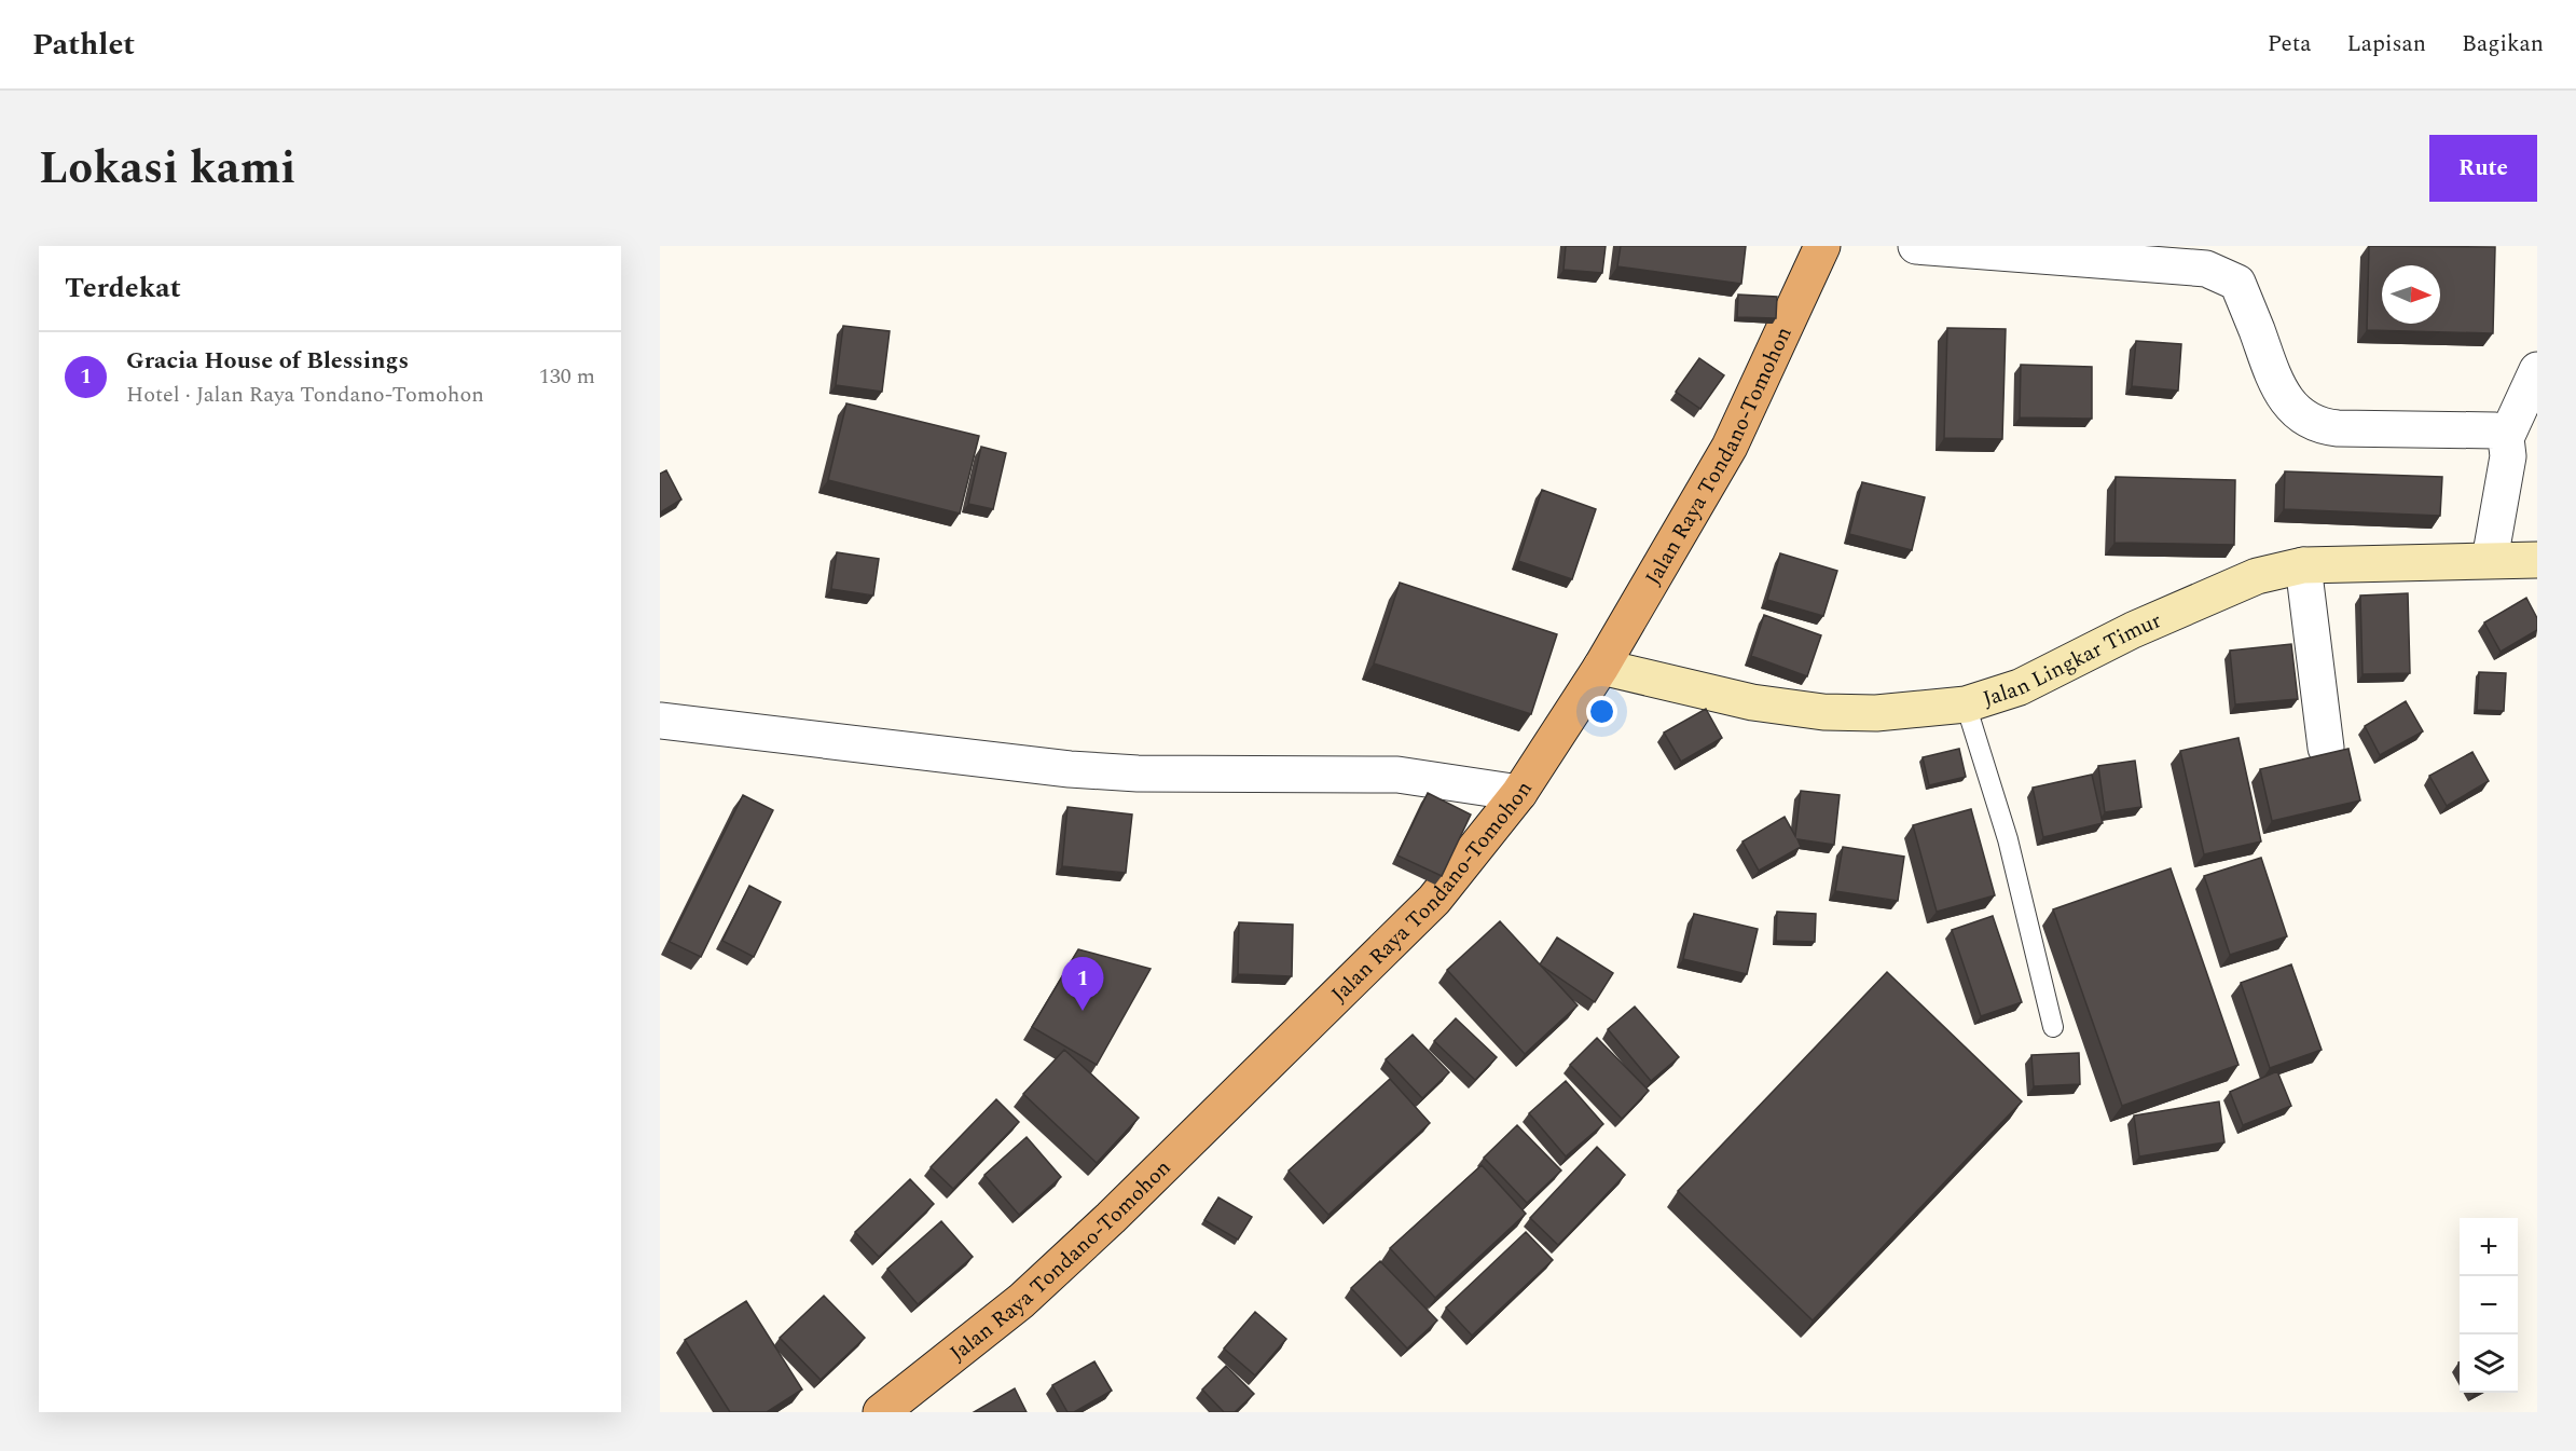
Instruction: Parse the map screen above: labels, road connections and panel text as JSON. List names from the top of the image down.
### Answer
{
  "streets": {
    "highway": ["Jalan Raya Tondano-Tomohon"],
    "main road": ["Jalan Lingkar Timur"]
  },
  "crossings": [
    ["Jalan Raya Tondano-Tomohon", "Jalan Lingkar Timur"]
  ],
  "north": "right",
  "page": {
    "header": "Pathlet",
    "nav": ["Peta", "Lapisan", "Bagikan"],
    "title": "Lokasi kami",
    "buttons": "Rute",
    "heading": "Terdekat",
    "list": [
      {
        "mark": "1",
        "name": "Gracia House of Blessings",
        "note": "Hotel · Jalan Raya Tondano-Tomohon",
        "value": "130 m"
      }
    ],
    "pins": "1",
    "map_buttons": ["+", "−"]
  }
}
